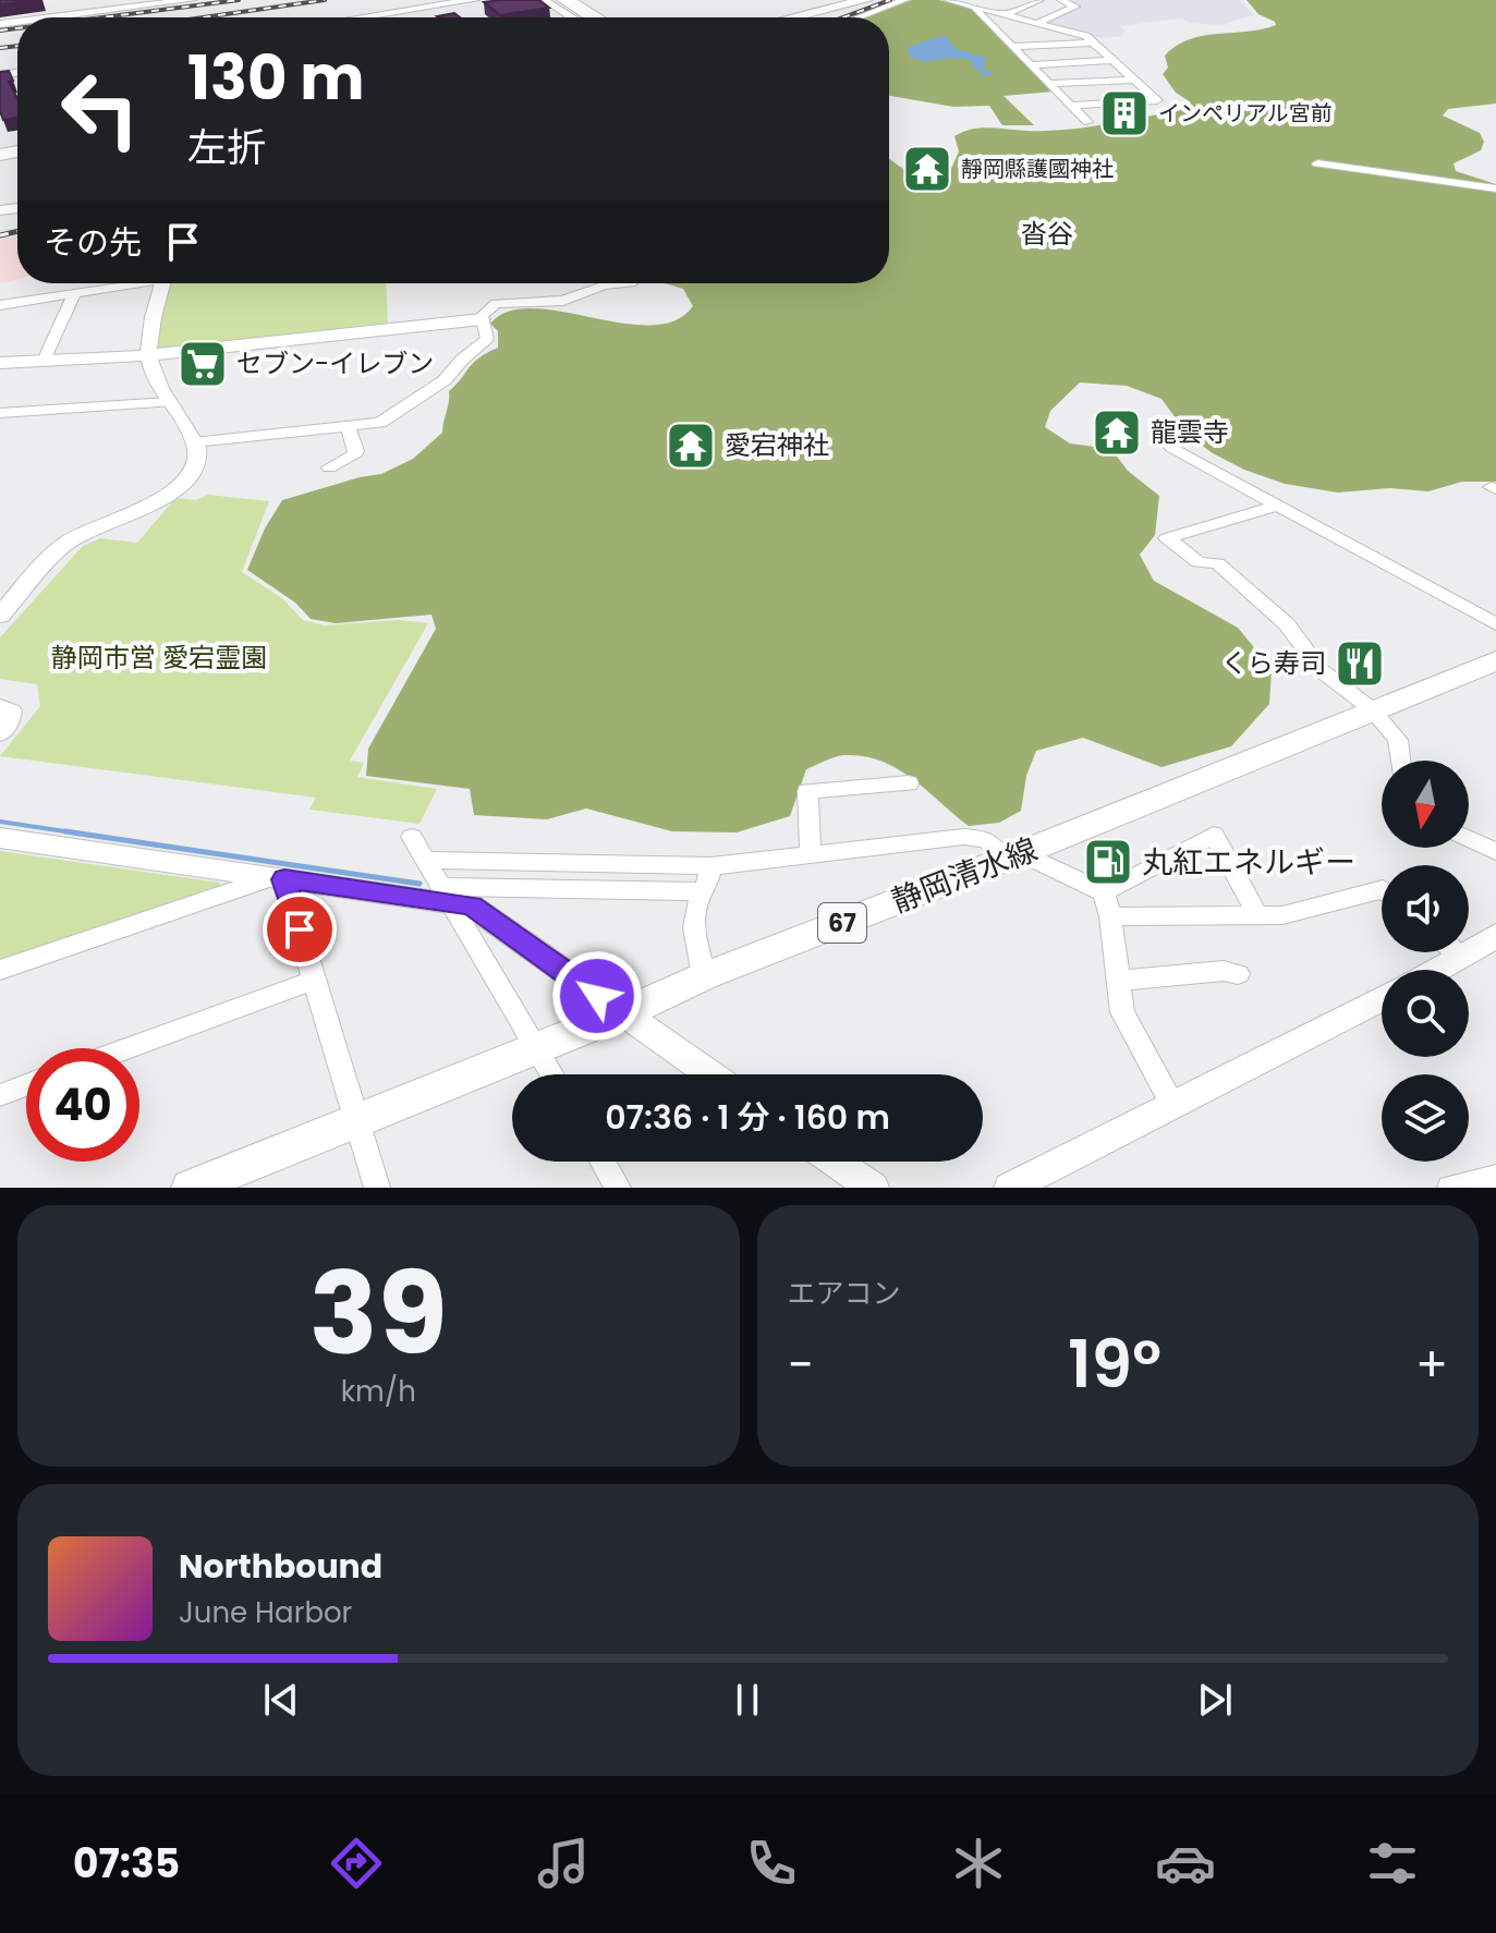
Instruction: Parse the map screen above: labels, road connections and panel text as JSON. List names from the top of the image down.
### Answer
{
  "streets": {
    "main road": ["静岡清水線", "67"]
  },
  "districts": ["沓谷"],
  "parks": ["静岡市営 愛宕霊園"],
  "places": {
    "building": ["インペリアル宮前"],
    "temple": ["靜岡縣護國神社", "龍雲寺", "愛宕神社"],
    "supermarket": ["セブン-イレブン"],
    "restaurant": ["くら寿司"],
    "fuel station": ["丸紅エネルギー"]
  },
  "north": "bottom",
  "page": {
    "turn": ["130 m", "左折"],
    "then": "その先",
    "limit": "40",
    "trip": "07:36 · 1 分 · 160 m",
    "tile": [
      ["39", "km/h"],
      "エアコン"
    ],
    "heat": ["−", "19°", "+"],
    "song": ["Northbound", "June Harbor"],
    "tabs": "07:35"
  }
}
